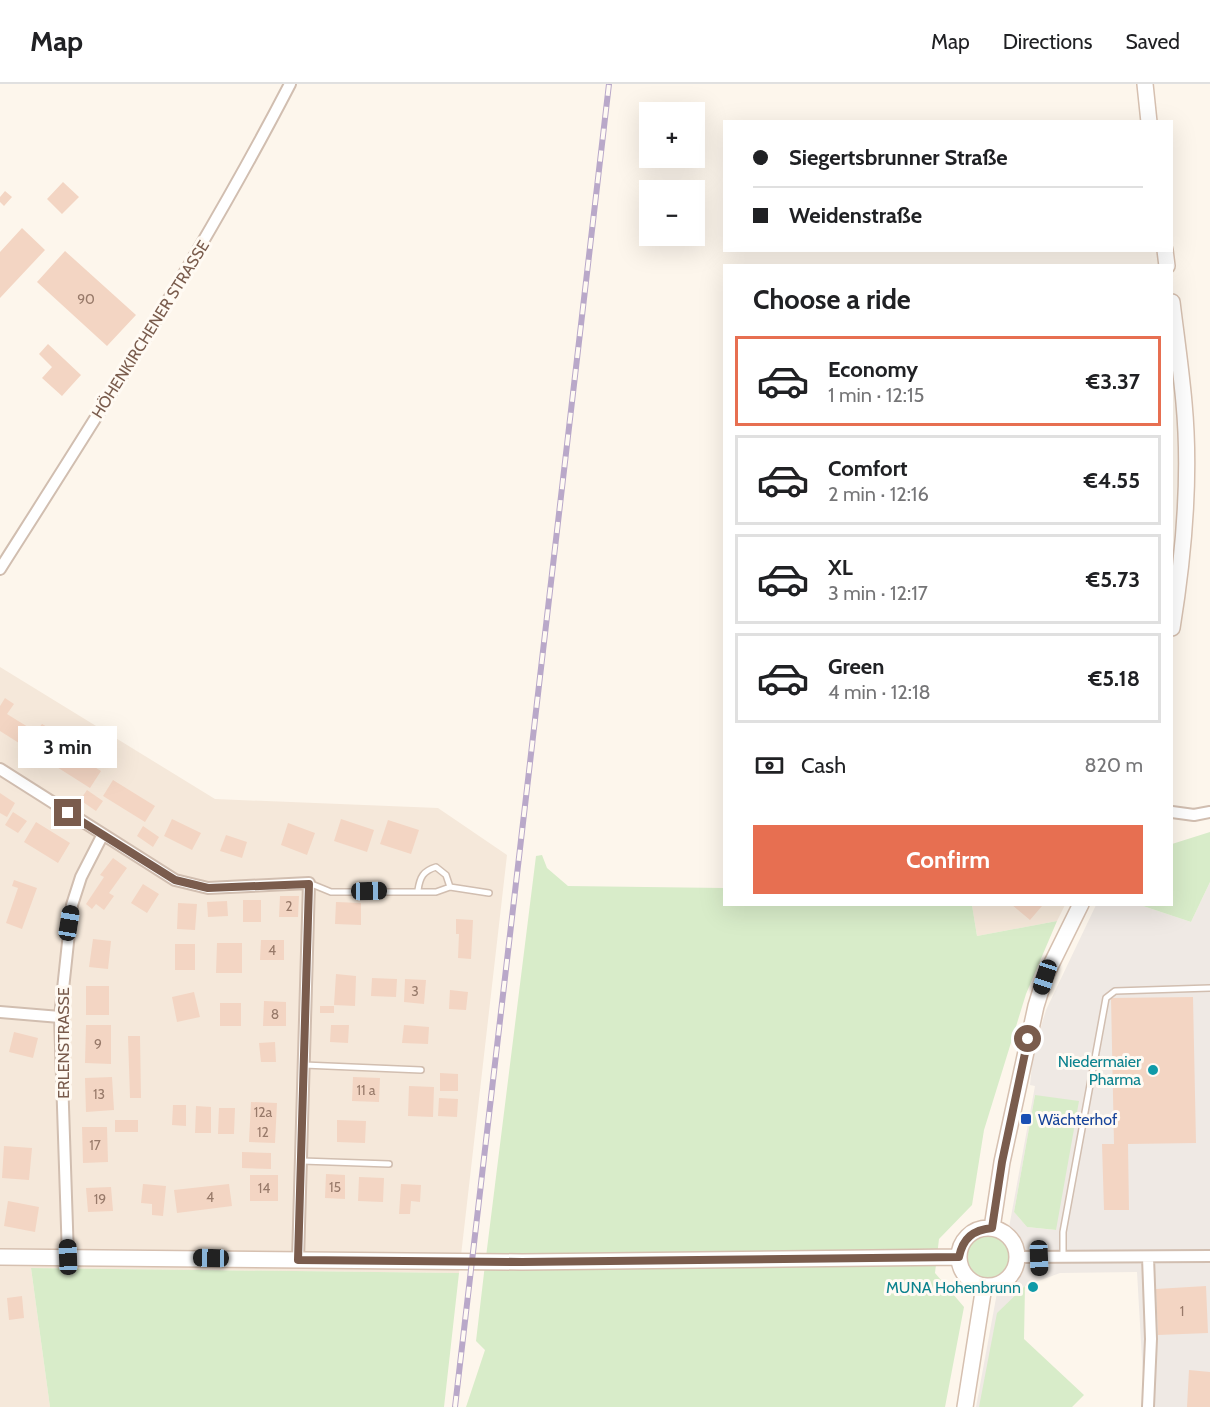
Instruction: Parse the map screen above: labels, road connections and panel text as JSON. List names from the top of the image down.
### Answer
{
  "streets": {
    "street": ["HÖHENKIRCHENER STRASSE", "ERLENSTRASSE"]
  },
  "places": {
    "other": ["Niedermaier Pharma", "MUNA Hohenbrunn"],
    "transit": ["Wächterhof"]
  },
  "house_numbers": [
    "90",
    "2",
    "4",
    "3",
    "8",
    "9",
    "11 a",
    "13",
    "12a",
    "12",
    "17",
    "15",
    "14",
    "4",
    "19",
    "1"
  ],
  "page": {
    "header": "Map",
    "nav": ["Map", "Directions", "Saved"],
    "map_buttons": ["+", "−"],
    "banner": ["Siegertsbrunner Straße", "Weidenstraße"],
    "heading": "Choose a ride",
    "list": [
      {
        "name": "Economy",
        "note": "1 min · 12:15",
        "value": "€3.37"
      },
      {
        "name": "Comfort",
        "note": "2 min · 12:16",
        "value": "€4.55"
      },
      {
        "name": "XL",
        "note": "3 min · 12:17",
        "value": "€5.73"
      },
      {
        "name": "Green",
        "note": "4 min · 12:18",
        "value": "€5.18"
      }
    ],
    "bubble": "3 min",
    "pay": ["Cash", "820 m"],
    "buttons": "Confirm"
  }
}
